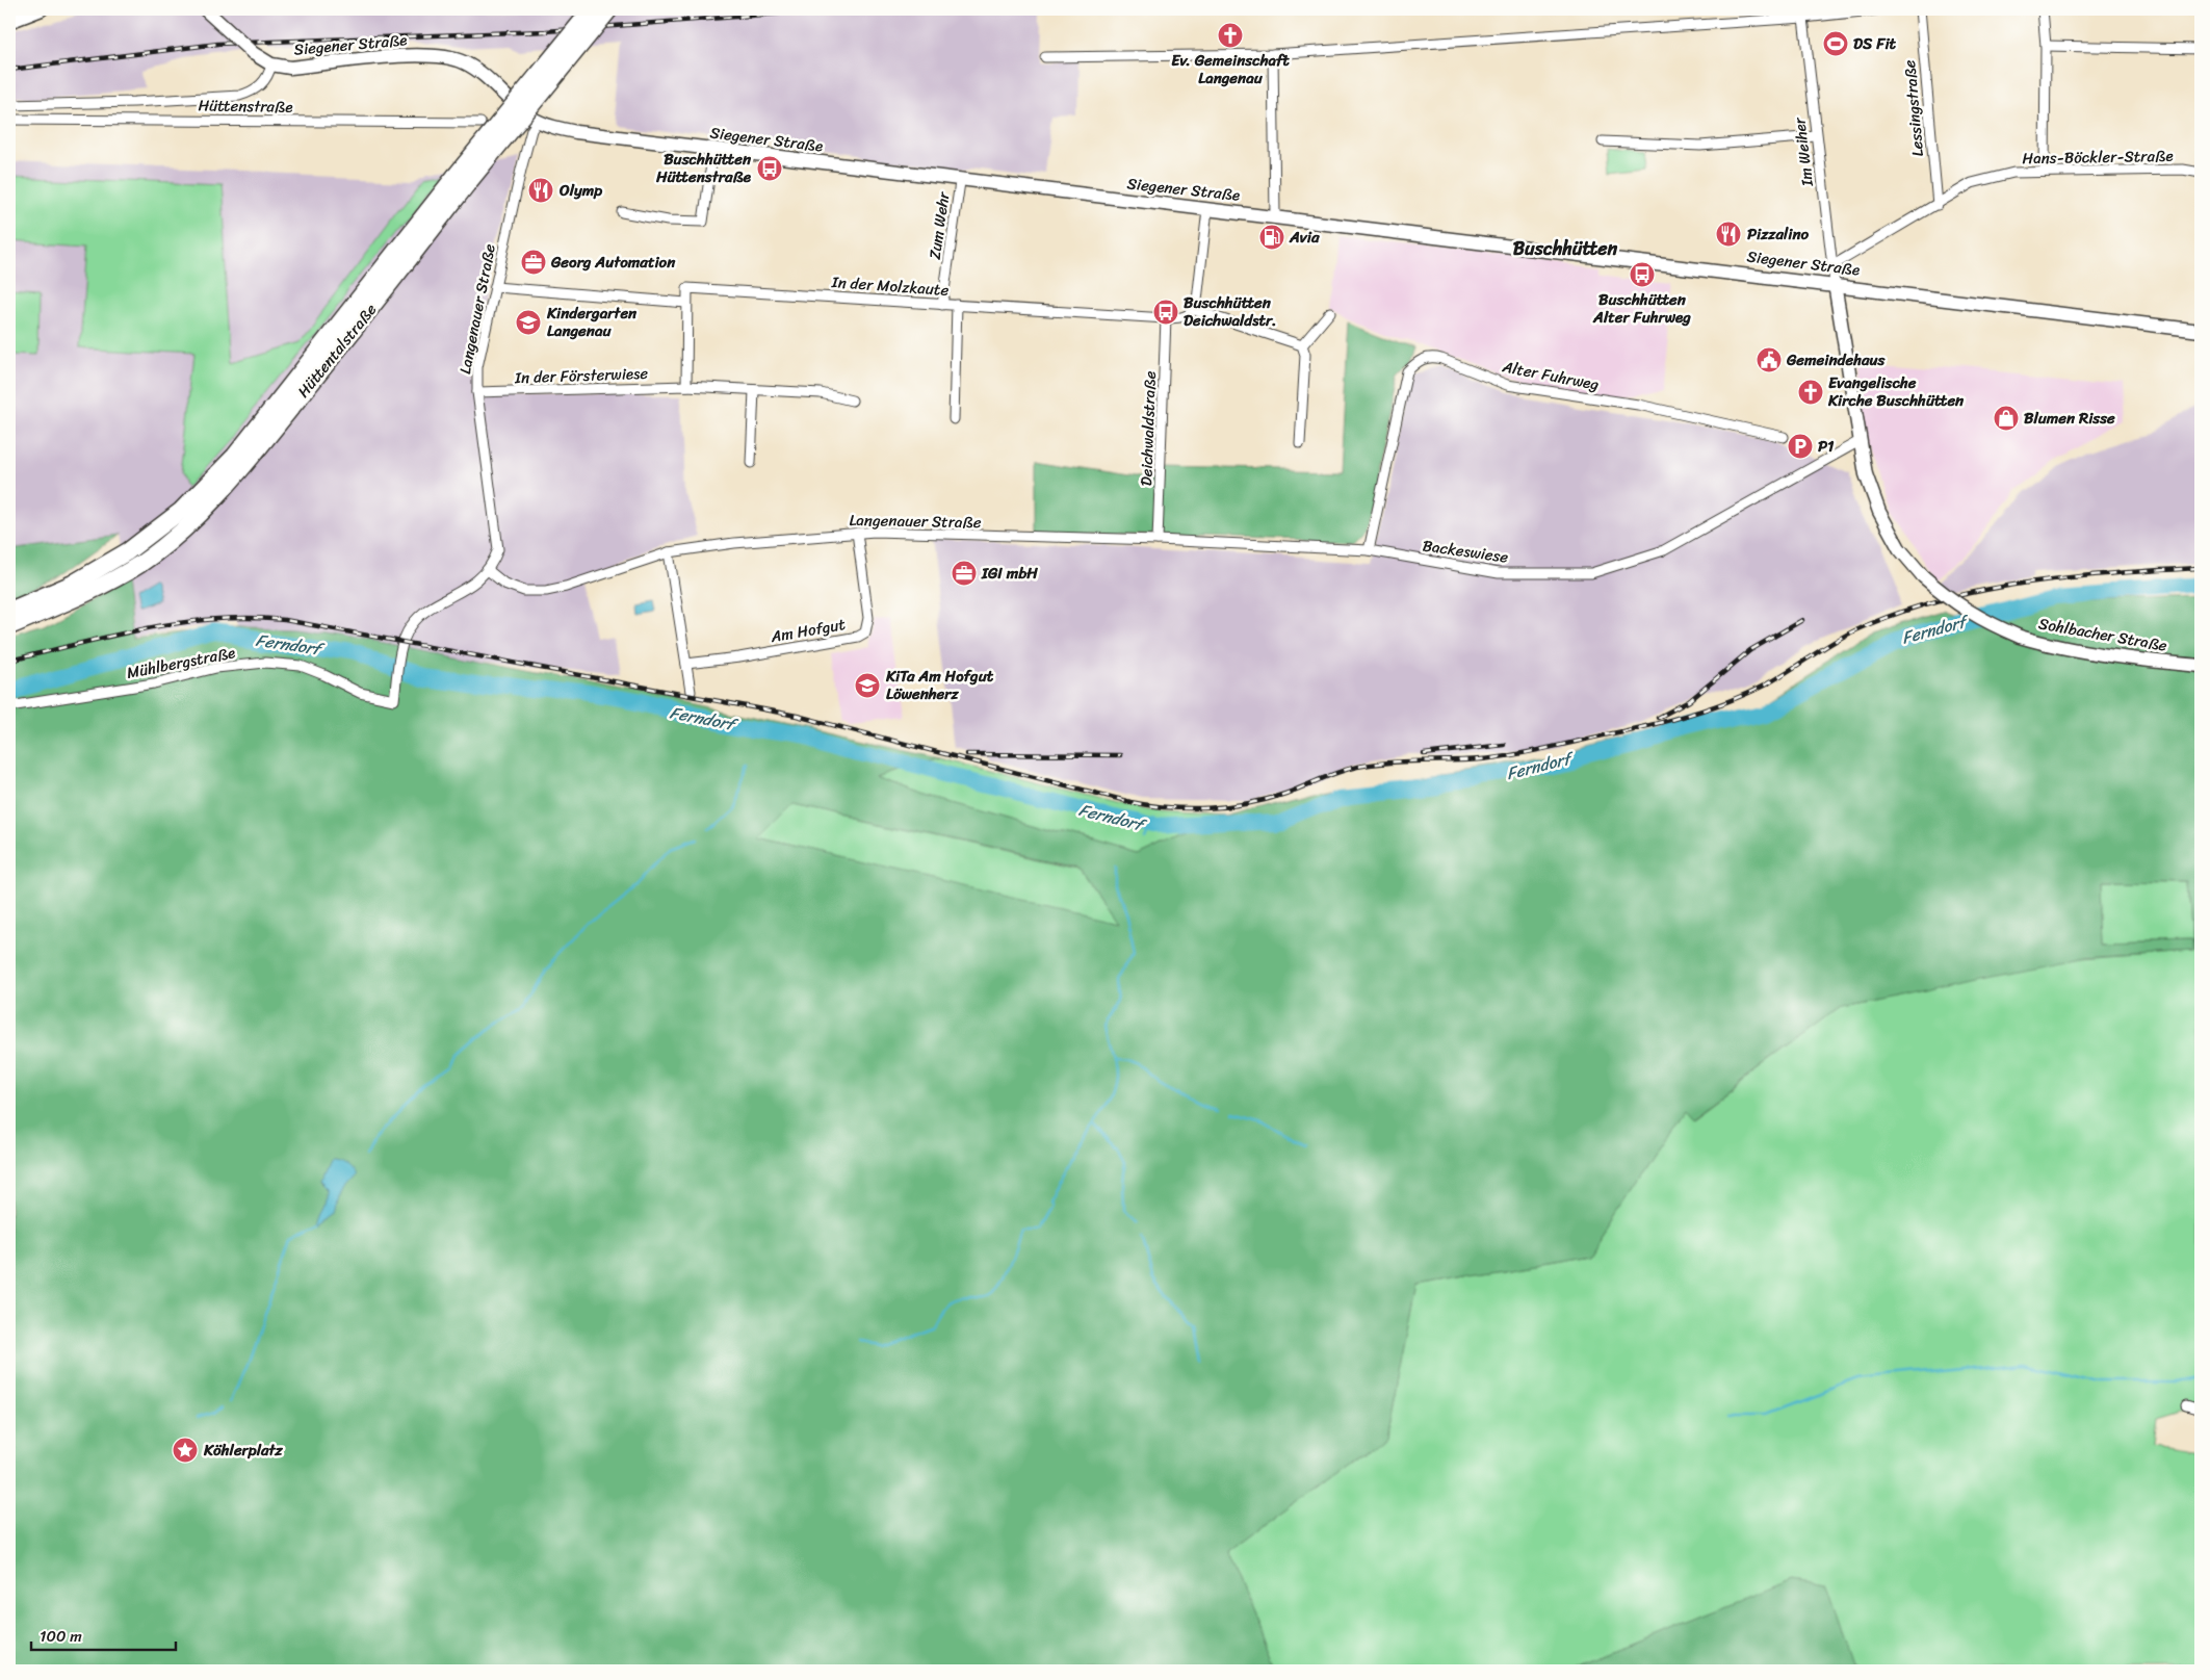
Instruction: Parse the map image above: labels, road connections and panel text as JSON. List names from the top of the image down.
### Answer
{
  "streets": {
    "highway": ["Hüttentalstraße"],
    "main road": ["Siegener Straße", "Sohlbacher Straße"],
    "street": [
      "Hüttenstraße",
      "Lessingstraße",
      "Im Weiher",
      "Hans-Böckler-Straße",
      "Zum Wehr",
      "In der Molzkaute",
      "Langenauer Straße",
      "In der Försterwiese",
      "Alter Fuhrweg",
      "Deichwaldstraße",
      "Backeswiese",
      "Am Hofgut",
      "Mühlbergstraße"
    ]
  },
  "crossings": [
    ["Siegener Straße", "Hüttenstraße"],
    ["Siegener Straße", "Im Weiher"],
    ["Siegener Straße", "Zum Wehr"],
    ["Siegener Straße", "Langenauer Straße"],
    ["Siegener Straße", "Sohlbacher Straße"],
    ["Lessingstraße", "Hans-Böckler-Straße"],
    ["Im Weiher", "Hans-Böckler-Straße"],
    ["Im Weiher", "Sohlbacher Straße"],
    ["Zum Wehr", "In der Molzkaute"],
    ["In der Molzkaute", "Deichwaldstraße"],
    ["Langenauer Straße", "In der Försterwiese"],
    ["Langenauer Straße", "Backeswiese"],
    ["Langenauer Straße", "Am Hofgut"],
    ["Langenauer Straße", "Mühlbergstraße"],
    ["Alter Fuhrweg", "Backeswiese"],
    ["Deichwaldstraße", "Backeswiese"],
    ["Backeswiese", "Sohlbacher Straße"]
  ],
  "districts": ["Buschhütten"],
  "water": ["Ferndorf"],
  "places": {
    "church": ["Ev. Gemeinschaft Langenau", "Evangelische Kirche Buschhütten"],
    "sports": ["DS Fit"],
    "bus stop": ["Buschhütten Hüttenstraße", "Buschhütten Alter Fuhrweg", "Buschhütten Deichwaldstr."],
    "restaurant": ["Olymp", "Pizzalino"],
    "fuel station": ["Avia"],
    "office": ["Georg Automation", "IGI mbH"],
    "school or university": ["Kindergarten Langenau", "KiTa Am Hofgut Löwenherz"],
    "public building": ["Gemeindehaus"],
    "shop": ["Blumen Risse"],
    "parking": ["P1"],
    "place": ["Köhlerplatz"]
  },
  "scale_bar": "100 m"
}
